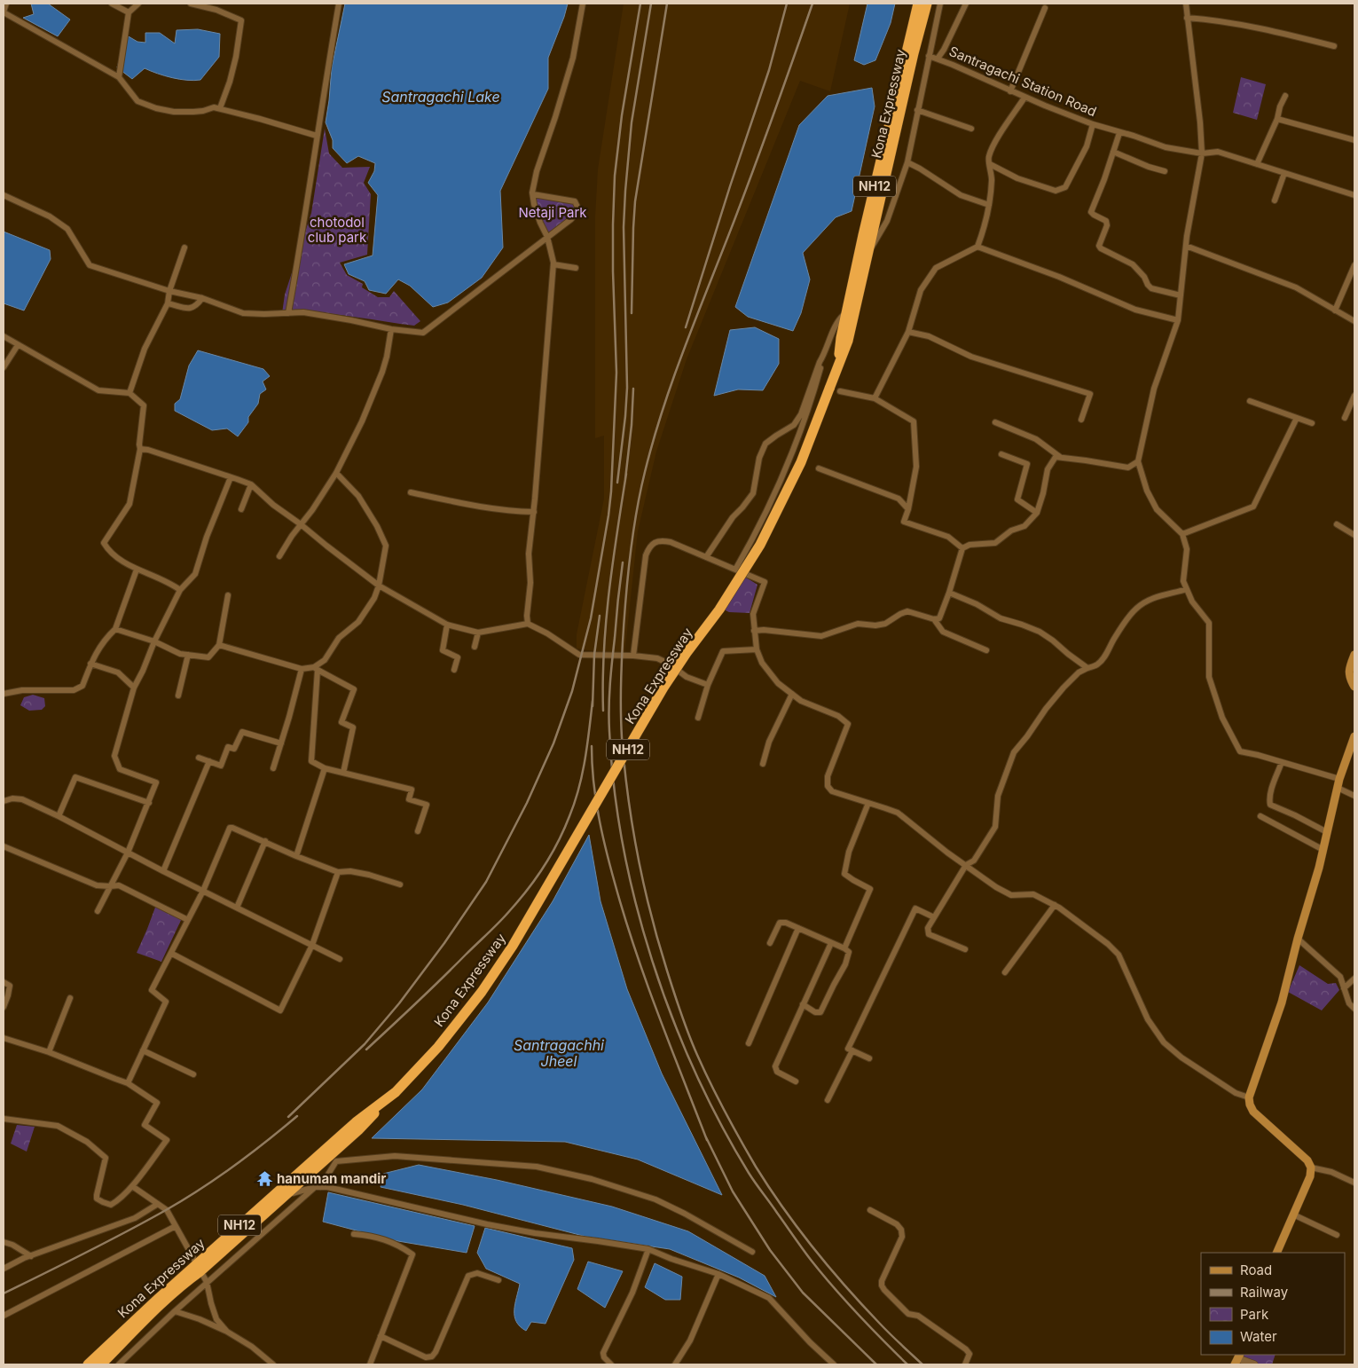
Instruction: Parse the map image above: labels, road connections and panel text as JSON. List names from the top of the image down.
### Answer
{
  "streets": {
    "highway": ["Kona Expressway", "NH12"],
    "street": ["Santragachi Station Road"]
  },
  "water": ["Santragachi Lake", "Santragachhi Jheel"],
  "parks": ["Netaji Park", "chotodol club park"],
  "places": {
    "temple": ["hanuman mandir"]
  },
  "legend": [
    "Road",
    "Railway",
    "Park",
    "Water"
  ]
}
